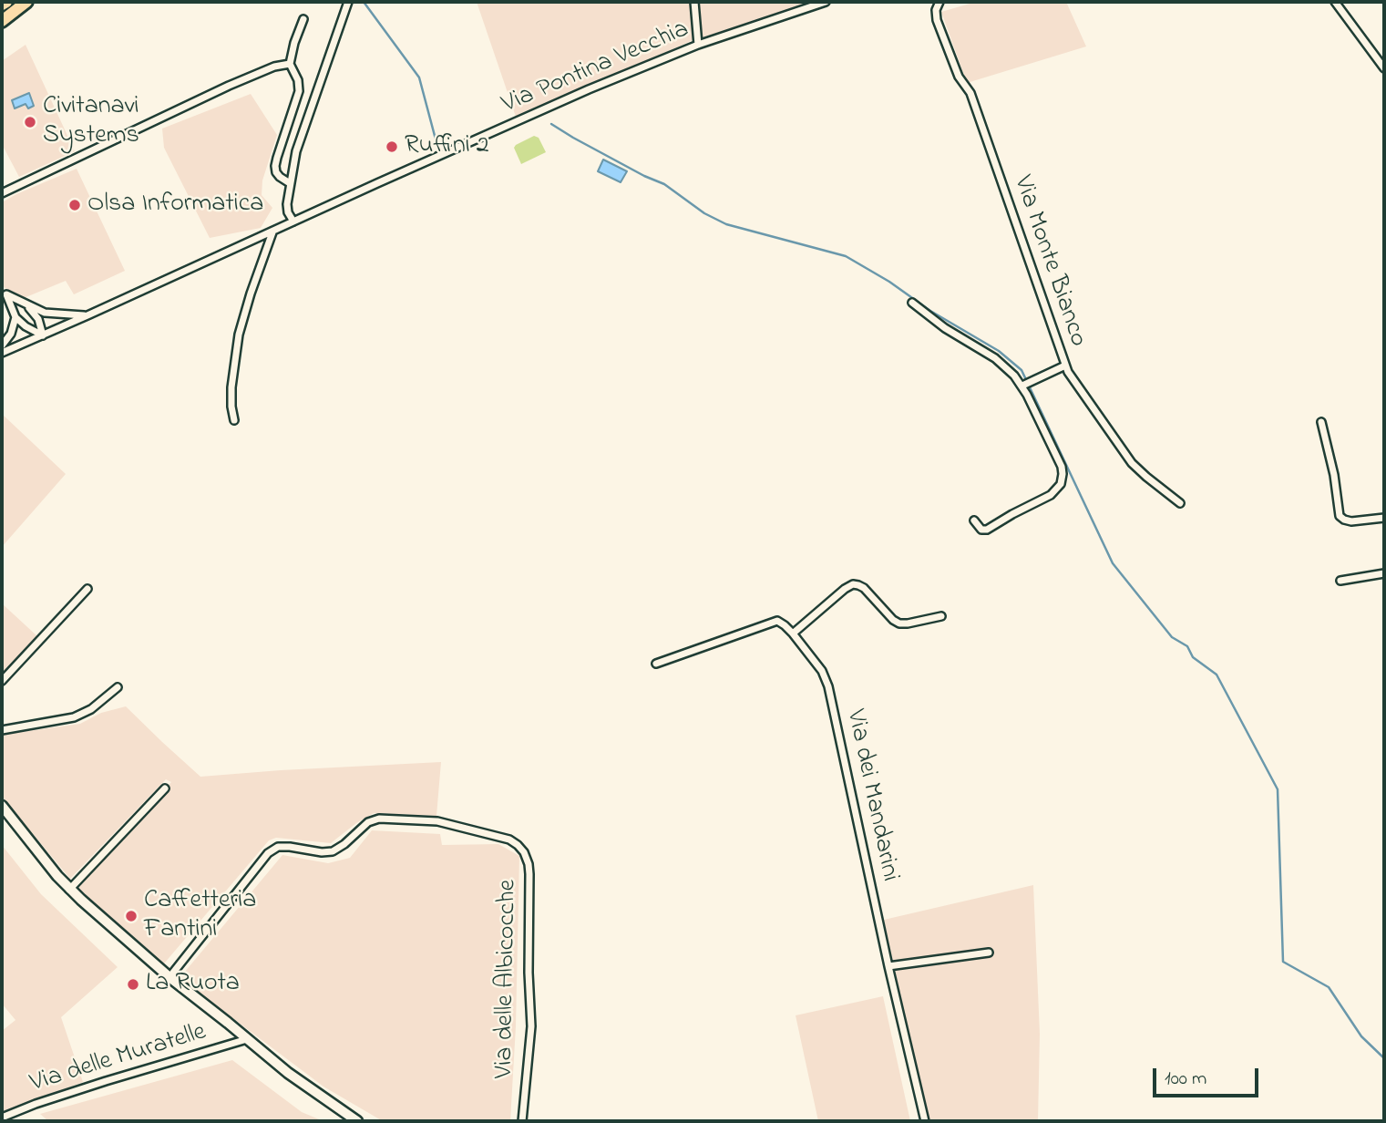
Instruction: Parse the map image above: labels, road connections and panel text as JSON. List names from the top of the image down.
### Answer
{
  "streets": {
    "street": [
      "Via Pontina Vecchia",
      "Via Monte Bianco",
      "Via dei Mandarini",
      "Via delle Albicocche",
      "Via delle Muratelle"
    ]
  },
  "places": [
    "Civitanavi Systems",
    "Ruffini 2",
    "Olsa Informatica",
    "Caffetteria Fantini",
    "La Ruota"
  ],
  "scale_bar": "100 m"
}
